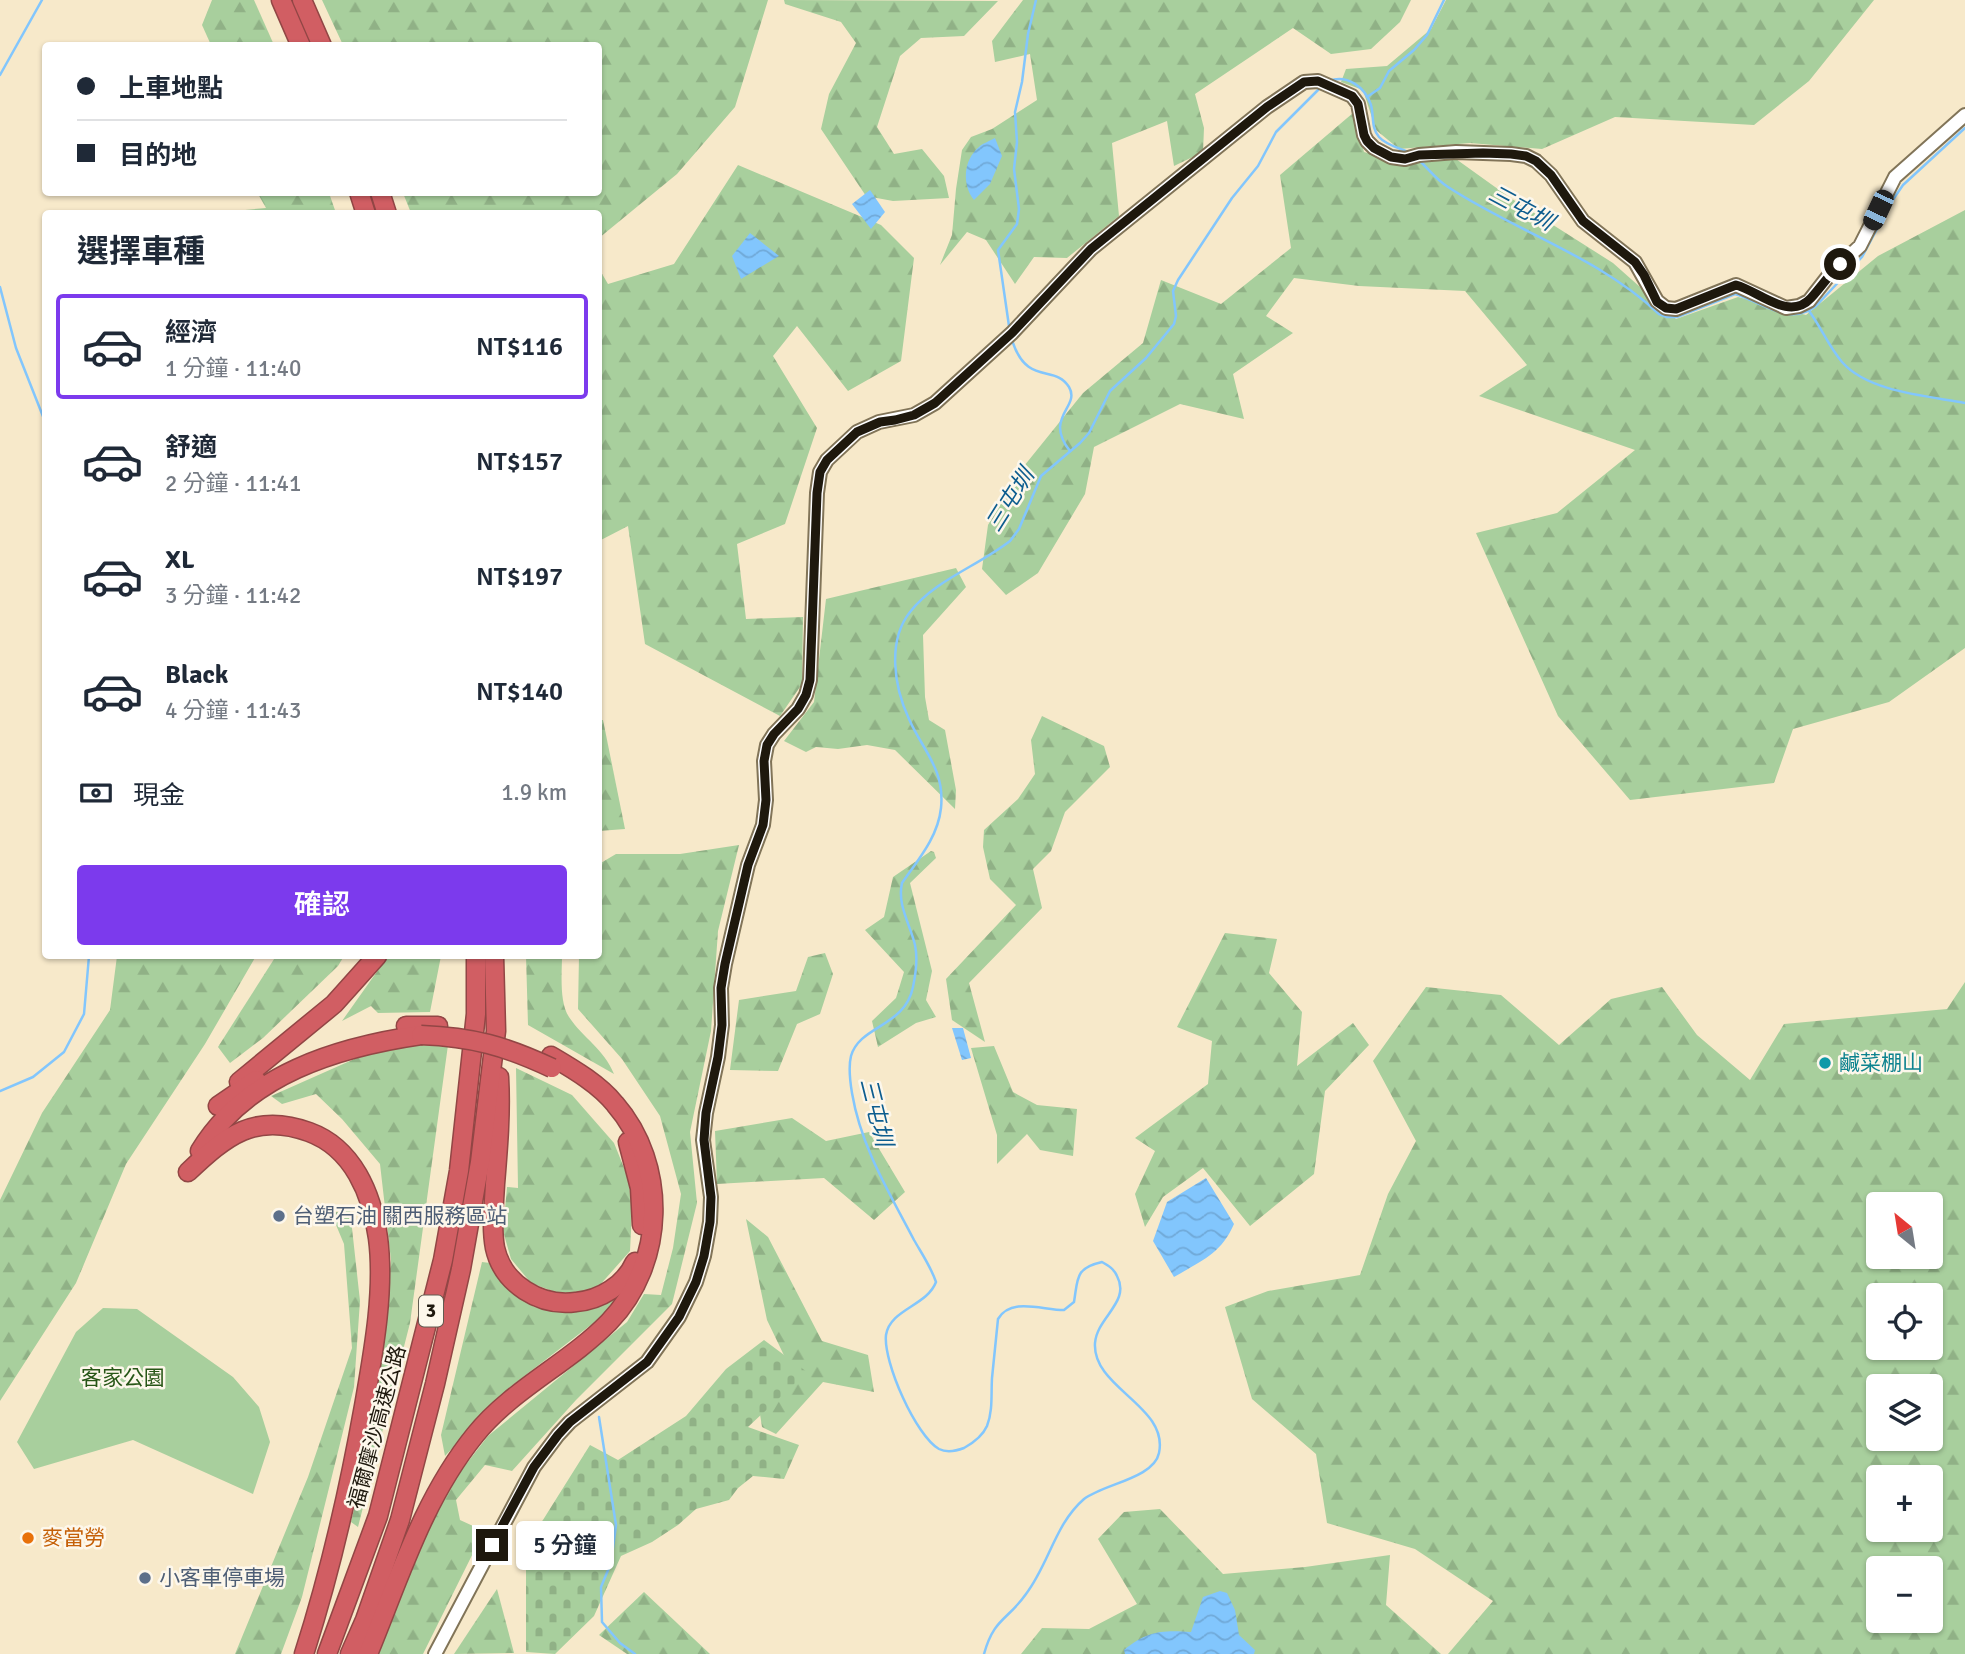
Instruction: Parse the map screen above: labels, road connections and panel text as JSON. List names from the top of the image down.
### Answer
{
  "streets": {
    "highway": ["3", "福爾摩沙高速公路"]
  },
  "water": ["三屯圳"],
  "parks": ["客家公園"],
  "places": [
    "鹹菜棚山",
    "台塑石油 關西服務區站",
    "麥當勞",
    "小客車停車場"
  ],
  "north": "top left",
  "page": {
    "banner": ["上車地點", "目的地"],
    "heading": "選擇車種",
    "list": [
      {
        "name": "經濟",
        "note": "1 分鐘 · 11:40",
        "value": "NT$116"
      },
      {
        "name": "舒適",
        "note": "2 分鐘 · 11:41",
        "value": "NT$157"
      },
      {
        "name": "XL",
        "note": "3 分鐘 · 11:42",
        "value": "NT$197"
      },
      {
        "name": "Black",
        "note": "4 分鐘 · 11:43",
        "value": "NT$140"
      }
    ],
    "pay": ["現金", "1.9 km"],
    "buttons": "確認",
    "map_buttons": ["+", "−"],
    "bubble": "5 分鐘"
  }
}
